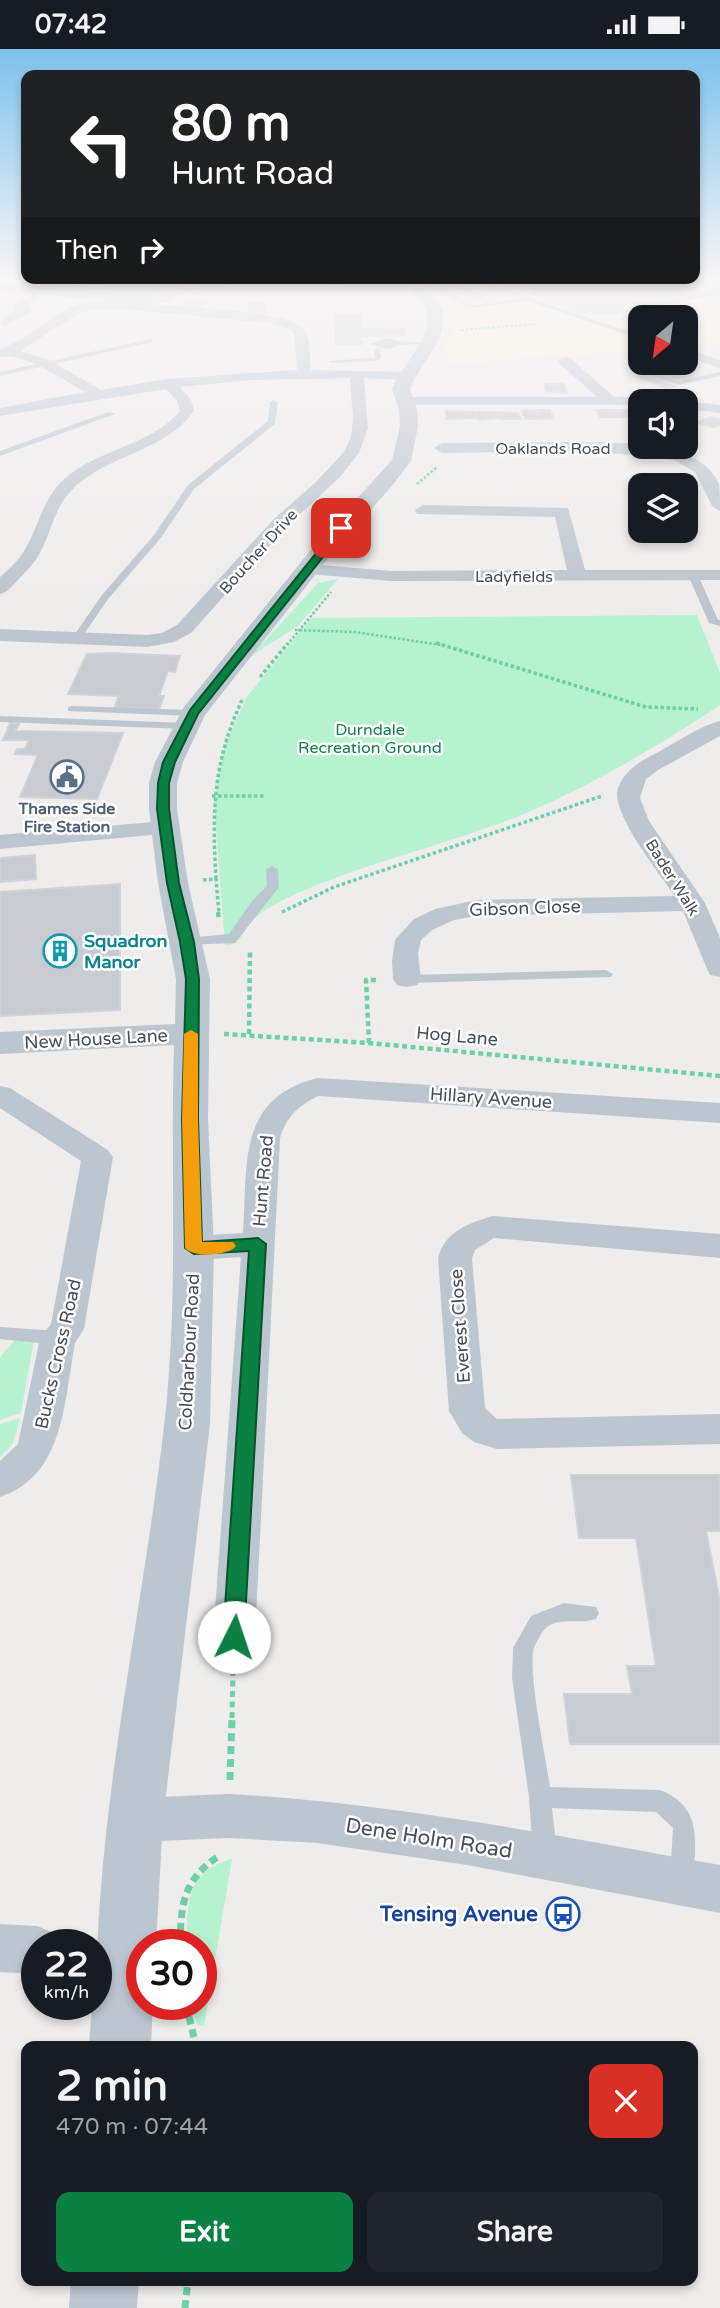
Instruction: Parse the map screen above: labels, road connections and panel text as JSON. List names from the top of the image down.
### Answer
{
  "streets": {
    "street": [
      "Oaklands Road",
      "Boucher Drive",
      "Ladyfields",
      "Bader Walk",
      "Gibson Close",
      "New House Lane",
      "Hillary Avenue",
      "Hunt Road",
      "Everest Close",
      "Coldharbour Road",
      "Bucks Cross Road",
      "Dene Holm Road"
    ],
    "path": ["Hog Lane"]
  },
  "crossings": [
    ["Ladyfields", "Coldharbour Road"],
    ["Bader Walk", "Gibson Close"],
    ["Hog Lane", "New House Lane"],
    ["Hog Lane", "Coldharbour Road"],
    ["New House Lane", "Coldharbour Road"],
    ["Hillary Avenue", "Hunt Road"],
    ["Hunt Road", "Coldharbour Road"],
    ["Coldharbour Road", "Dene Holm Road"]
  ],
  "parks": ["Durndale Recreation Ground"],
  "places": {
    "public building": ["Thames Side Fire Station"],
    "building": ["Squadron Manor"],
    "bus stop": ["Tensing Avenue"]
  },
  "north": "bottom left",
  "page": {
    "status": "07:42",
    "turn": ["80 m", "Hunt Road"],
    "then": "Then",
    "speed": "22 km/h",
    "limit": "30",
    "heading": ["2 min", "470 m · 07:44"],
    "buttons": ["Exit", "Share"]
  }
}
